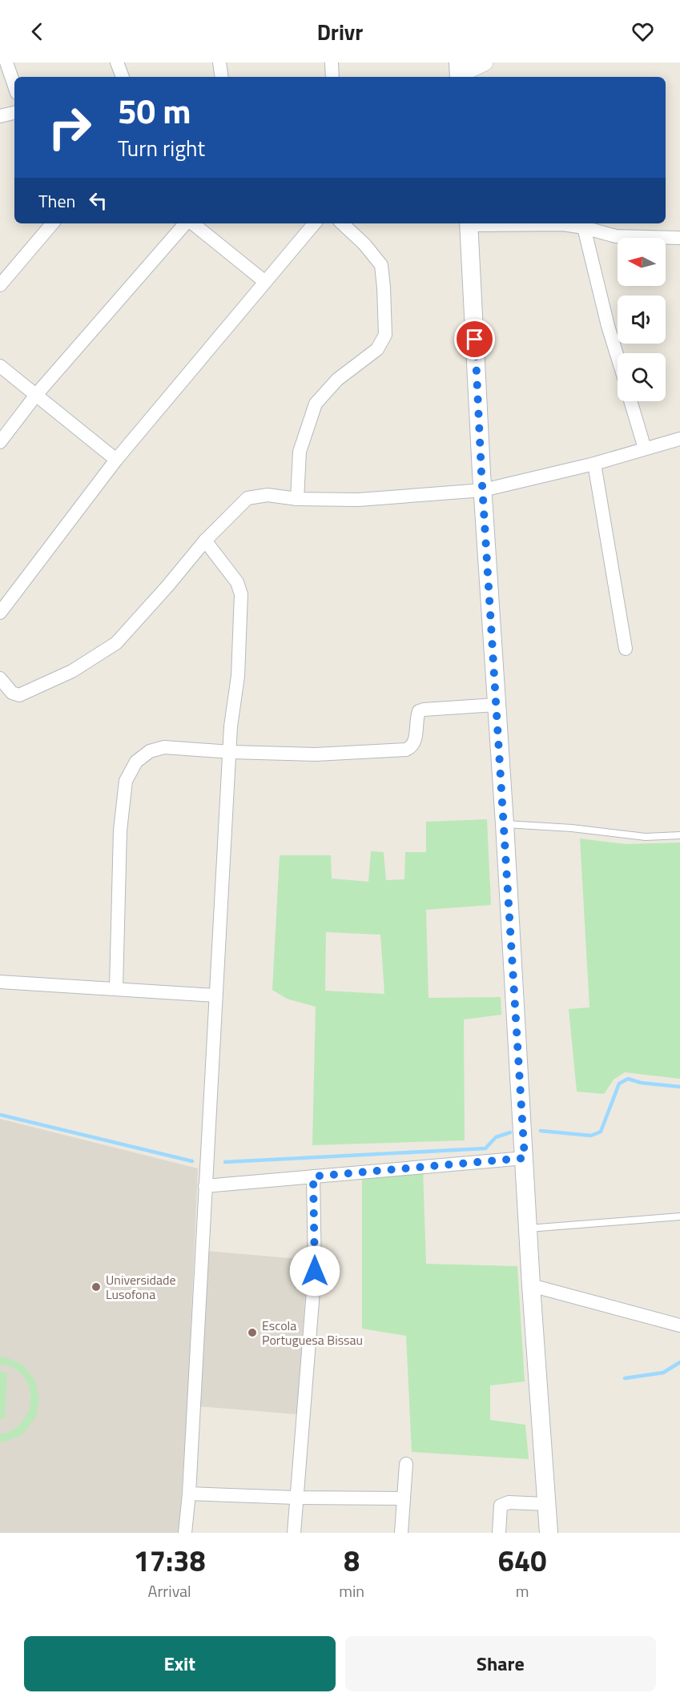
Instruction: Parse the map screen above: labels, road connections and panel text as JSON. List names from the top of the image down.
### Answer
{
  "places": ["Universidade Lusofona", "Escola Portuguesa Bissau"],
  "north": "left",
  "page": {
    "header": "Drivr",
    "turn": ["50 m", "Turn right"],
    "then": "Then",
    "eta": [
      "17:38",
      "Arrival",
      "8",
      "min",
      "640",
      "m"
    ],
    "buttons": ["Exit", "Share"]
  }
}
